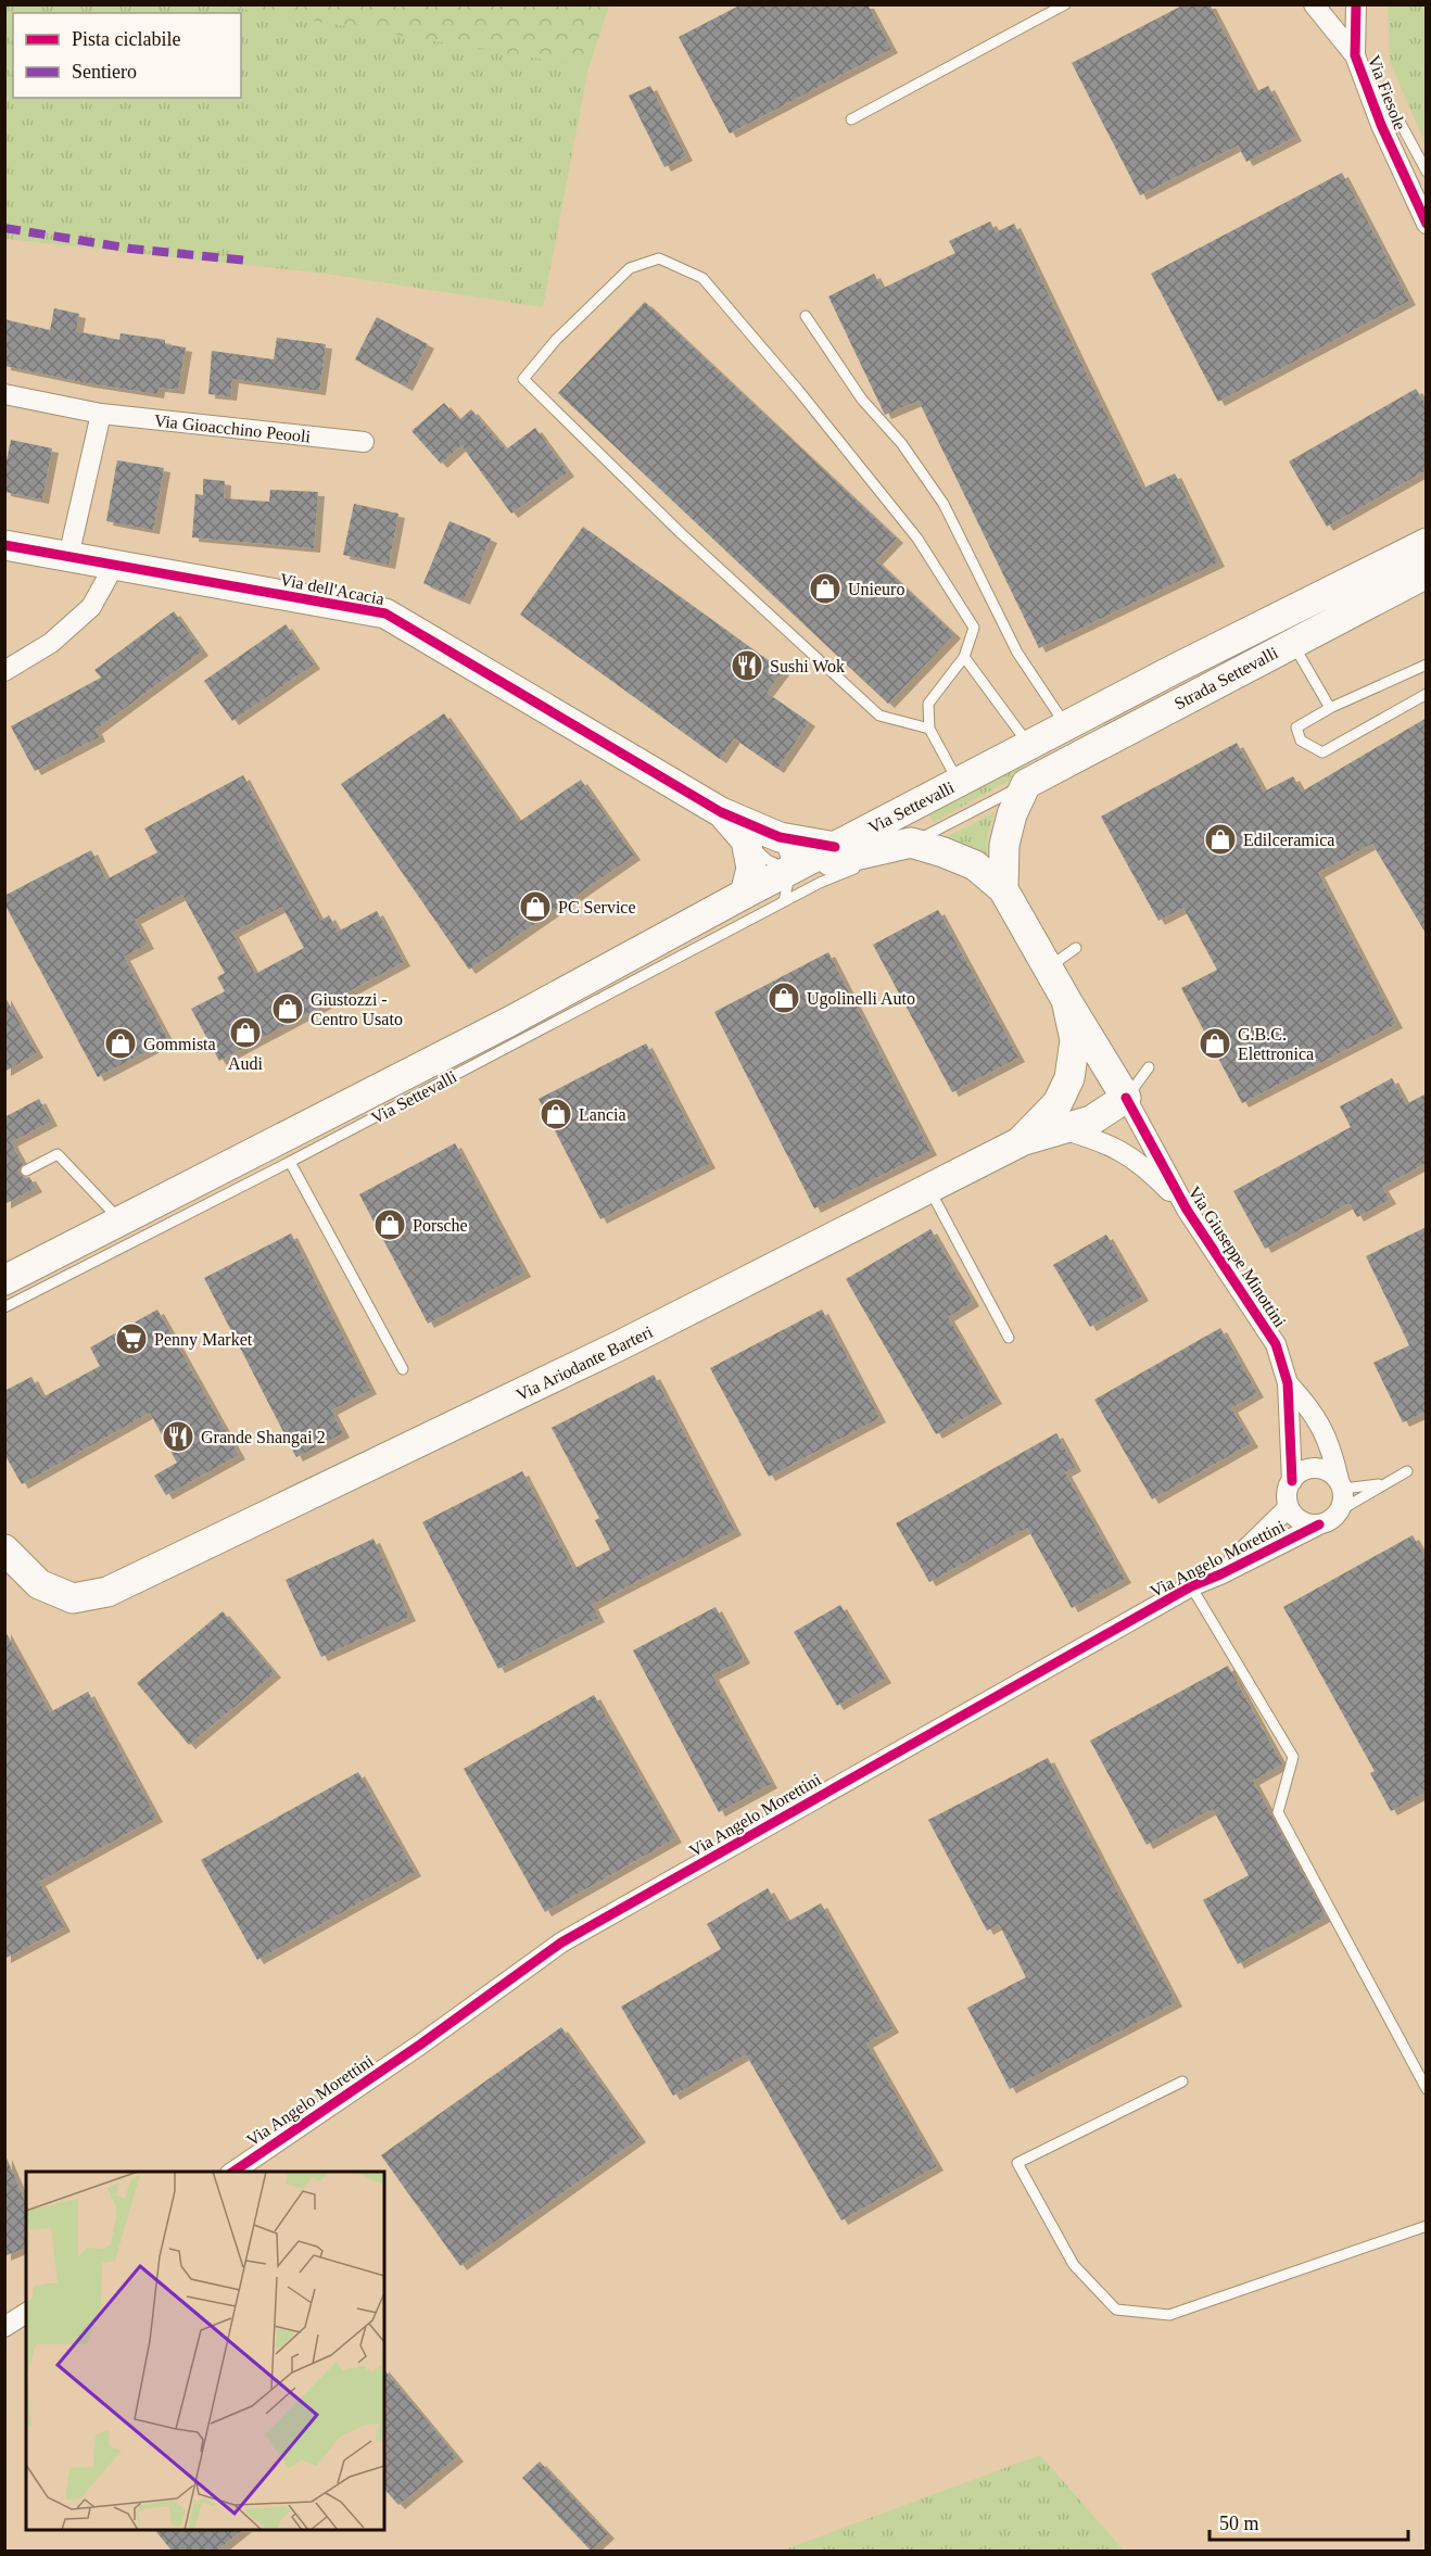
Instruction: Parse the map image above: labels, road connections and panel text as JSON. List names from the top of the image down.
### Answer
{
  "streets": {
    "main road": [
      "Via dell'Acacia",
      "Strada Settevalli",
      "Via Settevalli",
      "Via Ariodante Barteri"
    ],
    "street": [
      "Via Fiesole",
      "Via Gioacchino Peooli",
      "Via Giuseppe Minottini",
      "Via Angelo Morettini"
    ]
  },
  "crossings": [
    ["Strada Settevalli", "Via Settevalli"],
    ["Via Giuseppe Minottini", "Via Angelo Morettini"]
  ],
  "places": {
    "shop": [
      "Unieuro",
      "Edilceramica",
      "PC Service",
      "Ugolinelli Auto",
      "Giustozzi - Centro Usato",
      "Audi",
      "Gommista",
      "G.B.C. Elettronica",
      "Lancia",
      "Porsche"
    ],
    "restaurant": ["Sushi Wok", "Grande Shangai 2"],
    "supermarket": ["Penny Market"]
  },
  "legend": ["Pista ciclabile", "Sentiero"],
  "scale_bar": "50 m"
}
